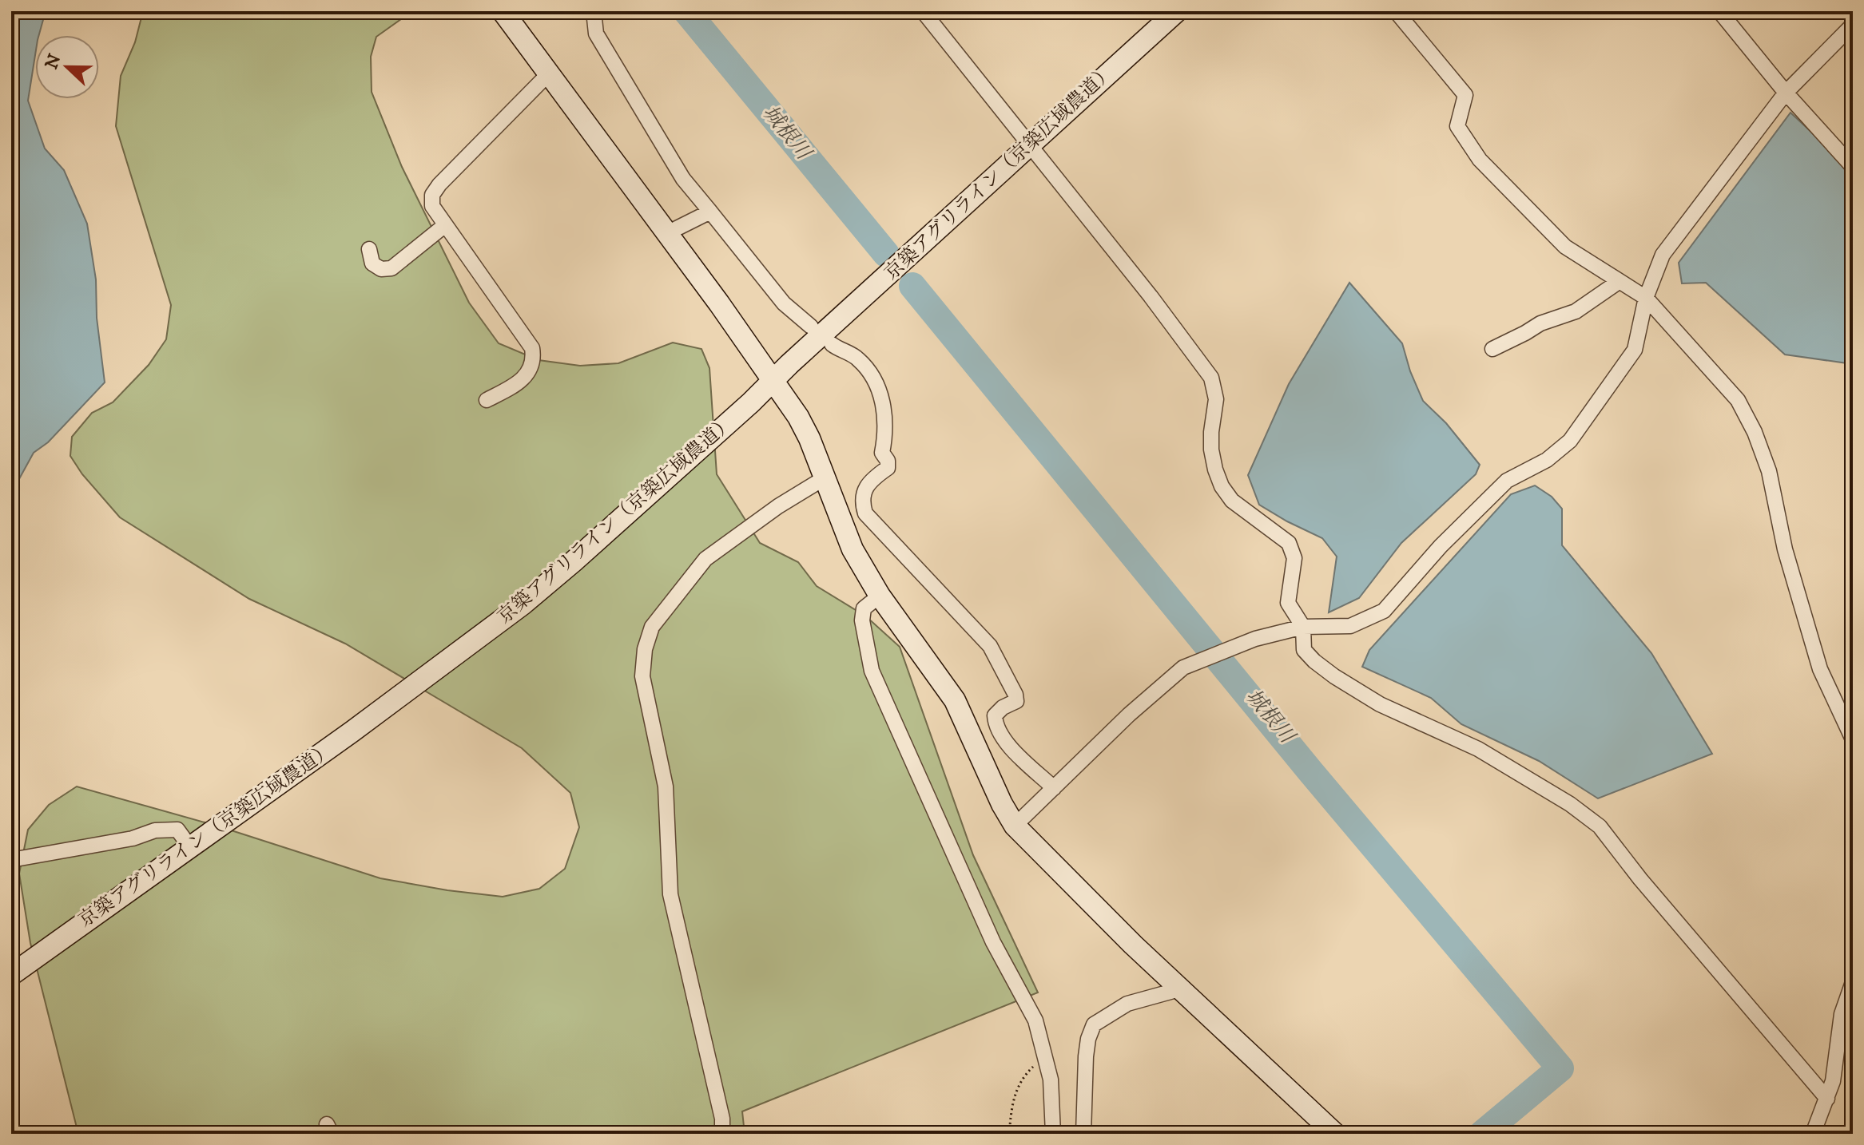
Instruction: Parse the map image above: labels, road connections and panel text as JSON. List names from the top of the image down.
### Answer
{
  "streets": {
    "street": ["京築アグリライン（京築広域農道）"]
  },
  "water": ["城根川"],
  "north": "left"
}
